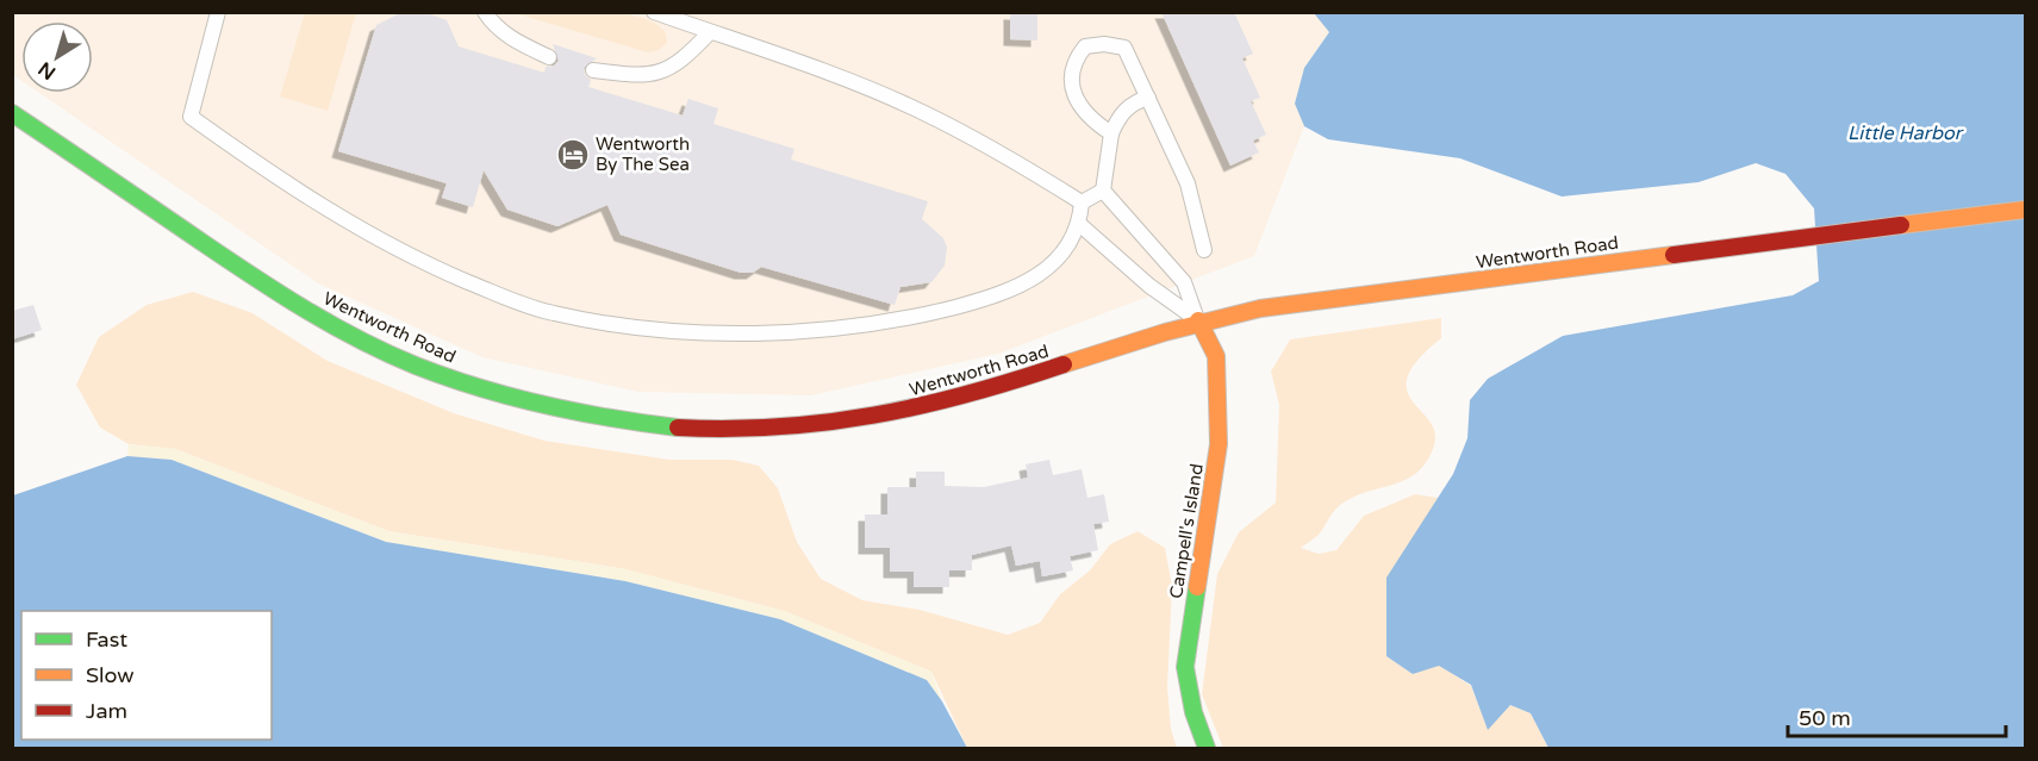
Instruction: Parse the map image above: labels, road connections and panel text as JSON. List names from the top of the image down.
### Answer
{
  "streets": {
    "main road": ["Wentworth Road", "Campell's Island"]
  },
  "crossings": [
    ["Wentworth Road", "Campell's Island"]
  ],
  "water": ["Little Harbor"],
  "places": {
    "hotel": ["Wentworth By The Sea"]
  },
  "legend": ["Fast", "Slow", "Jam"],
  "scale_bar": "50 m",
  "north": "bottom left"
}
